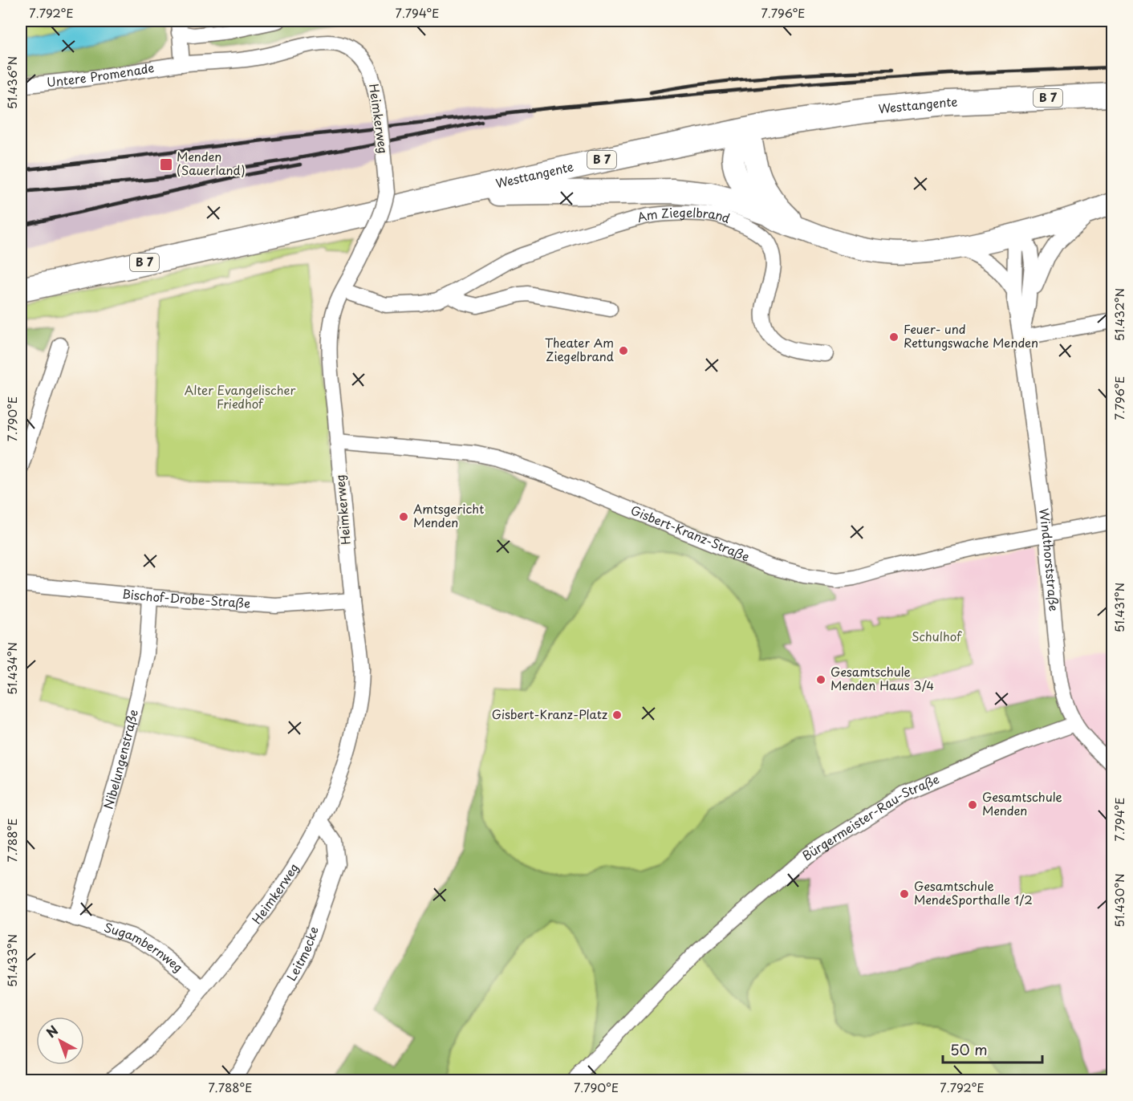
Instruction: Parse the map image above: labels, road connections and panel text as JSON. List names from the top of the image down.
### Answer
{
  "streets": {
    "main road": ["B 7", "Westtangente"],
    "street": [
      "Untere Promenade",
      "Heimkerweg",
      "Am Ziegelbrand",
      "Gisbert-Kranz-Straße",
      "Windthorststraße",
      "Bischof-Drobe-Straße",
      "Nibelungenstraße",
      "Bürgermeister-Rau-Straße",
      "Sugambernweg",
      "Leitmecke"
    ]
  },
  "crossings": [
    ["Untere Promenade", "Heimkerweg"],
    ["Heimkerweg", "Am Ziegelbrand"],
    ["Heimkerweg", "Gisbert-Kranz-Straße"],
    ["Heimkerweg", "Bischof-Drobe-Straße"],
    ["Heimkerweg", "Sugambernweg"],
    ["Heimkerweg", "Leitmecke"],
    ["Gisbert-Kranz-Straße", "Windthorststraße"],
    ["Windthorststraße", "Bürgermeister-Rau-Straße"],
    ["Bischof-Drobe-Straße", "Nibelungenstraße"],
    ["Nibelungenstraße", "Sugambernweg"]
  ],
  "parks": ["Alter Evangelischer Friedhof", "Schulhof"],
  "places": {
    "transit": ["Menden (Sauerland)"],
    "other": [
      "Feuer- und Rettungswache Menden",
      "Theater Am Ziegelbrand",
      "Amtsgericht Menden",
      "Gesamtschule Menden Haus 3/4",
      "Gisbert-Kranz-Platz",
      "Gesamtschule Menden",
      "Gesamtschule MendeSporthalle 1/2"
    ]
  },
  "scale_bar": "50 m",
  "north": "top left",
  "coordinates": [
    "7.792°E",
    "7.794°E",
    "7.796°E",
    "51.436°N",
    "51.432°N",
    "7.790°E",
    "51.431°N",
    "51.434°N",
    "7.788°E",
    "51.430°N",
    "51.433°N"
  ]
}
